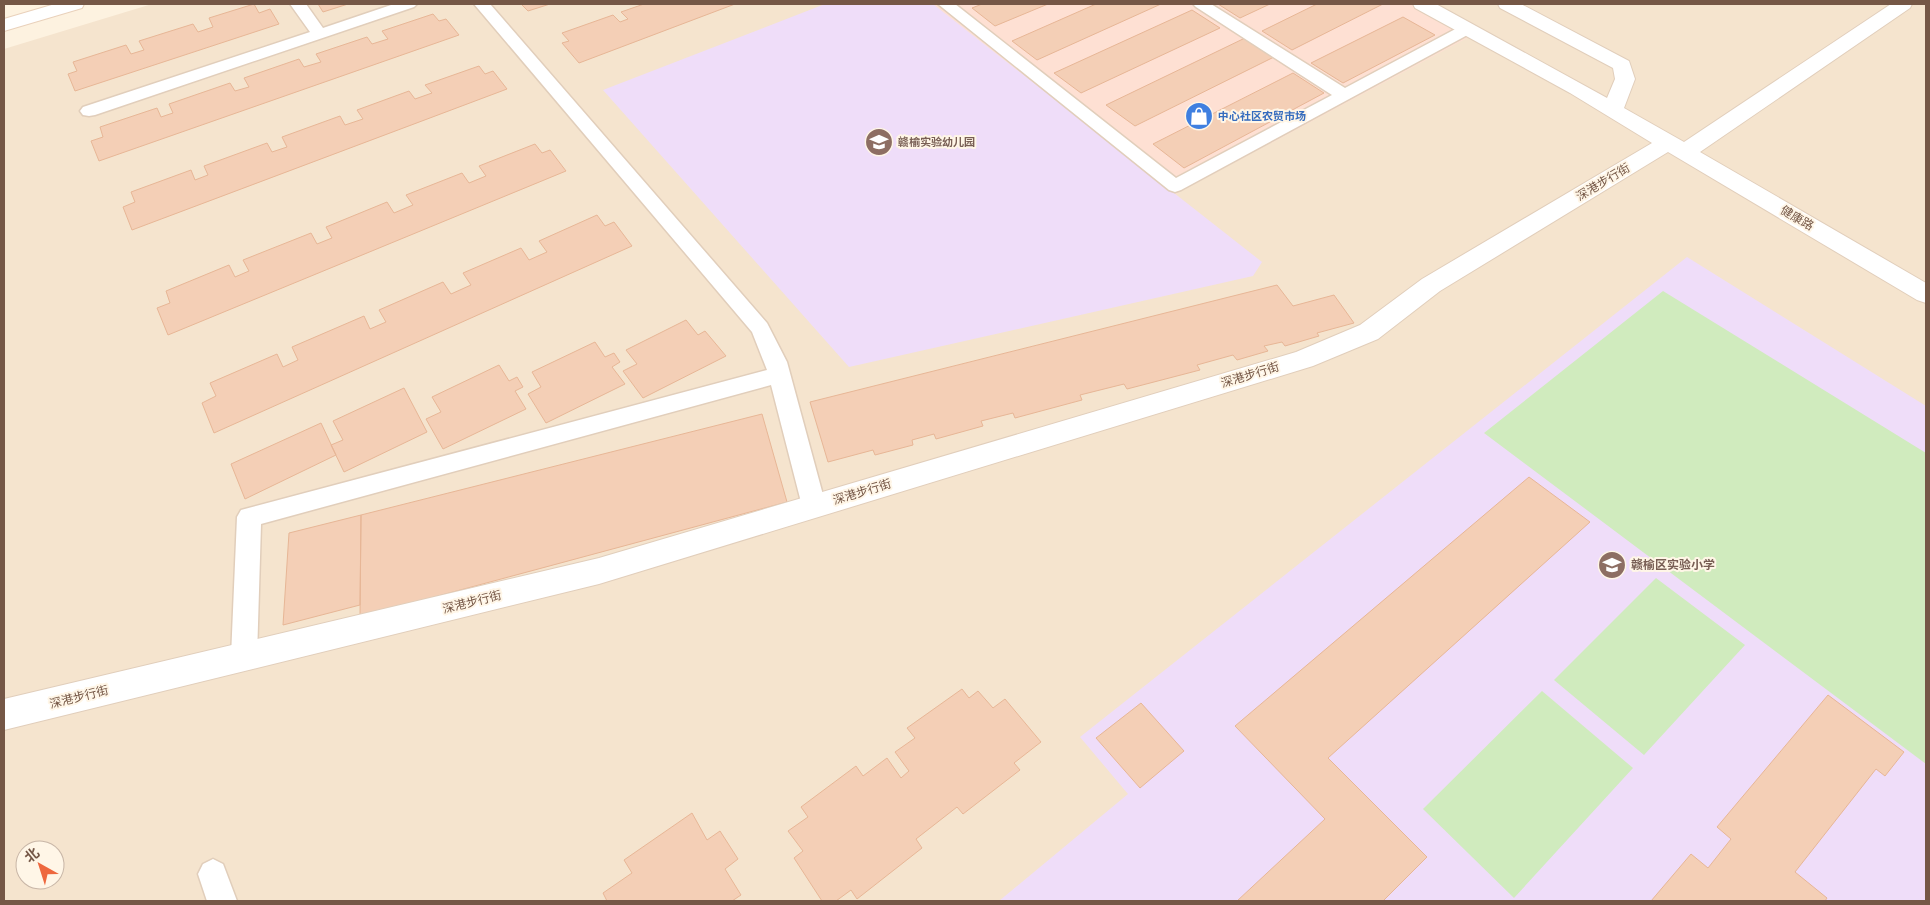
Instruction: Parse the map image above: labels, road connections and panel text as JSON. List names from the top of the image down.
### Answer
{
  "streets": {
    "street": ["深港步行街", "健康路"]
  },
  "crossings": [
    ["深港步行街", "健康路"]
  ],
  "places": {
    "shop": ["中心社区农贸市场"],
    "school or university": ["赣榆实验幼儿园", "赣榆区实验小学"]
  },
  "north": "top left"
}
